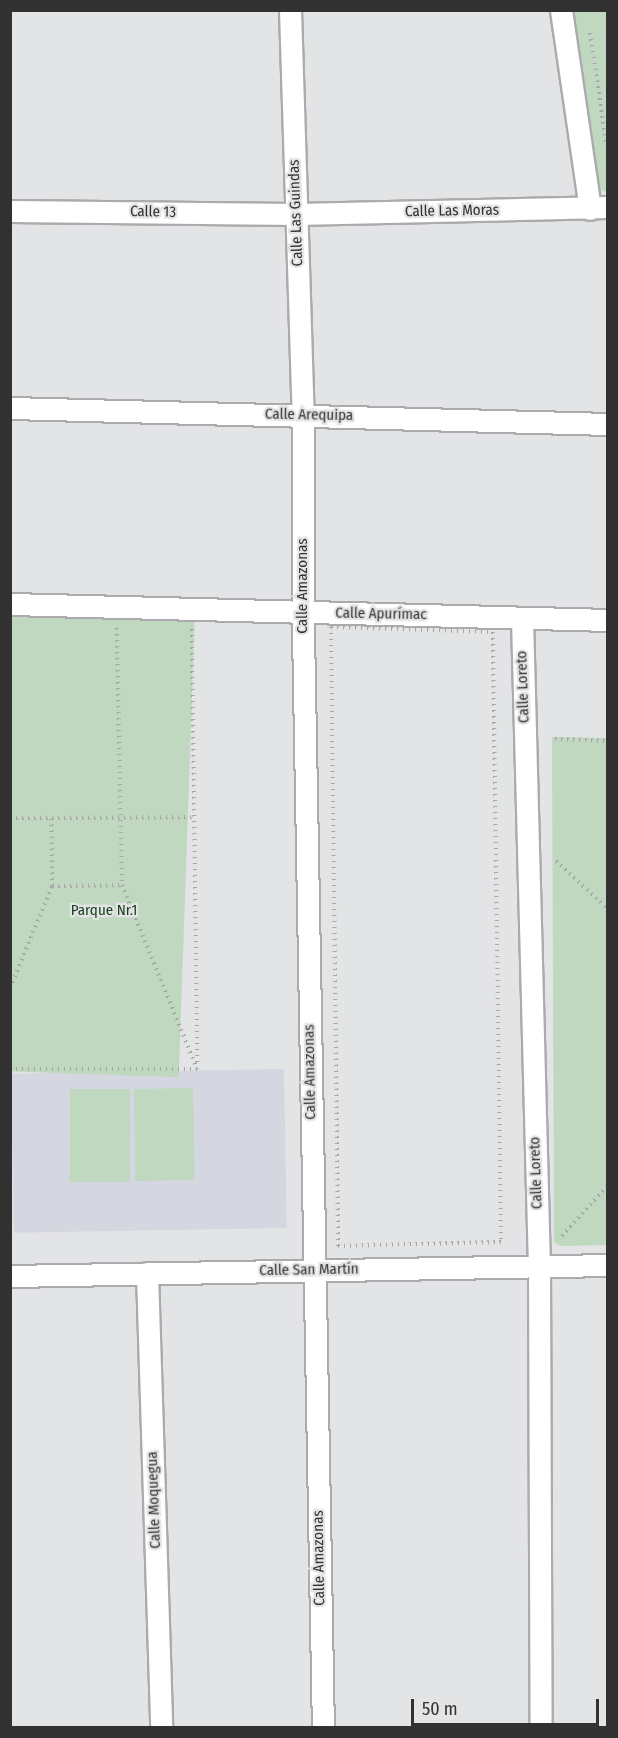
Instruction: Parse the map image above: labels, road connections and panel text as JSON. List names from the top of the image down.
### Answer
{
  "streets": {
    "street": [
      "Calle Las Moras",
      "Calle 13",
      "Calle Las Guindas",
      "Calle Arequipa",
      "Calle Amazonas",
      "Calle Apurímac",
      "Calle Loreto",
      "Calle San Martín",
      "Calle Moquegua"
    ]
  },
  "crossings": [
    ["Calle Las Moras", "Calle 13"],
    ["Calle Las Moras", "Calle Las Guindas"],
    ["Calle 13", "Calle Las Guindas"],
    ["Calle Las Guindas", "Calle Arequipa"],
    ["Calle Las Guindas", "Calle Amazonas"],
    ["Calle Arequipa", "Calle Amazonas"],
    ["Calle Amazonas", "Calle Apurímac"],
    ["Calle Amazonas", "Calle San Martín"],
    ["Calle Apurímac", "Calle Loreto"],
    ["Calle Loreto", "Calle San Martín"],
    ["Calle San Martín", "Calle Moquegua"]
  ],
  "parks": ["Parque Nr.1"],
  "scale_bar": "50 m"
}
